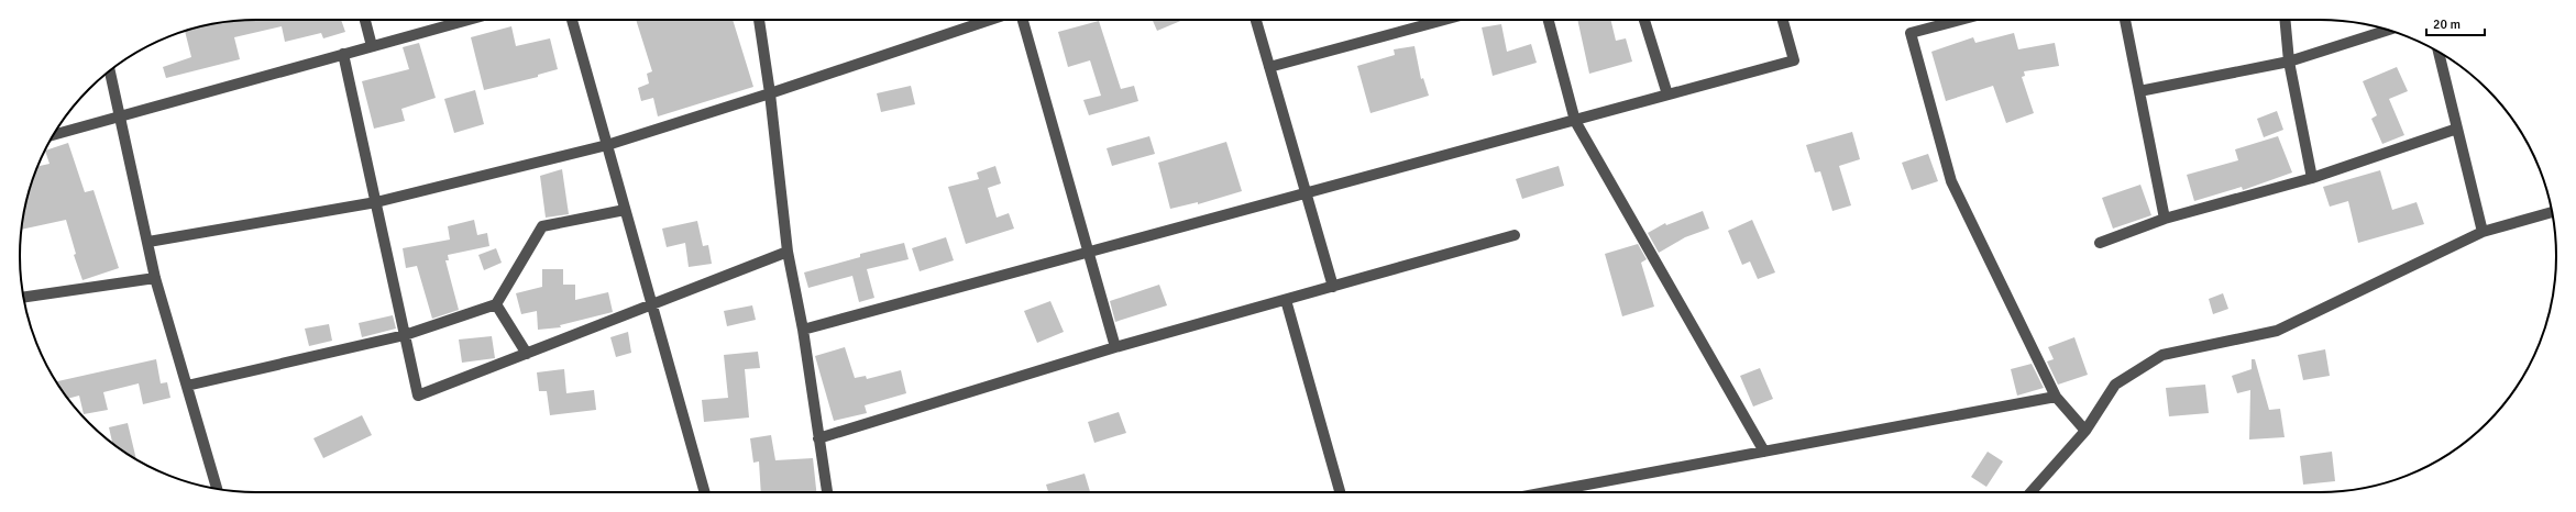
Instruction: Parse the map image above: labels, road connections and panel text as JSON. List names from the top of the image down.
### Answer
{
  "scale_bar": "20 m"
}
